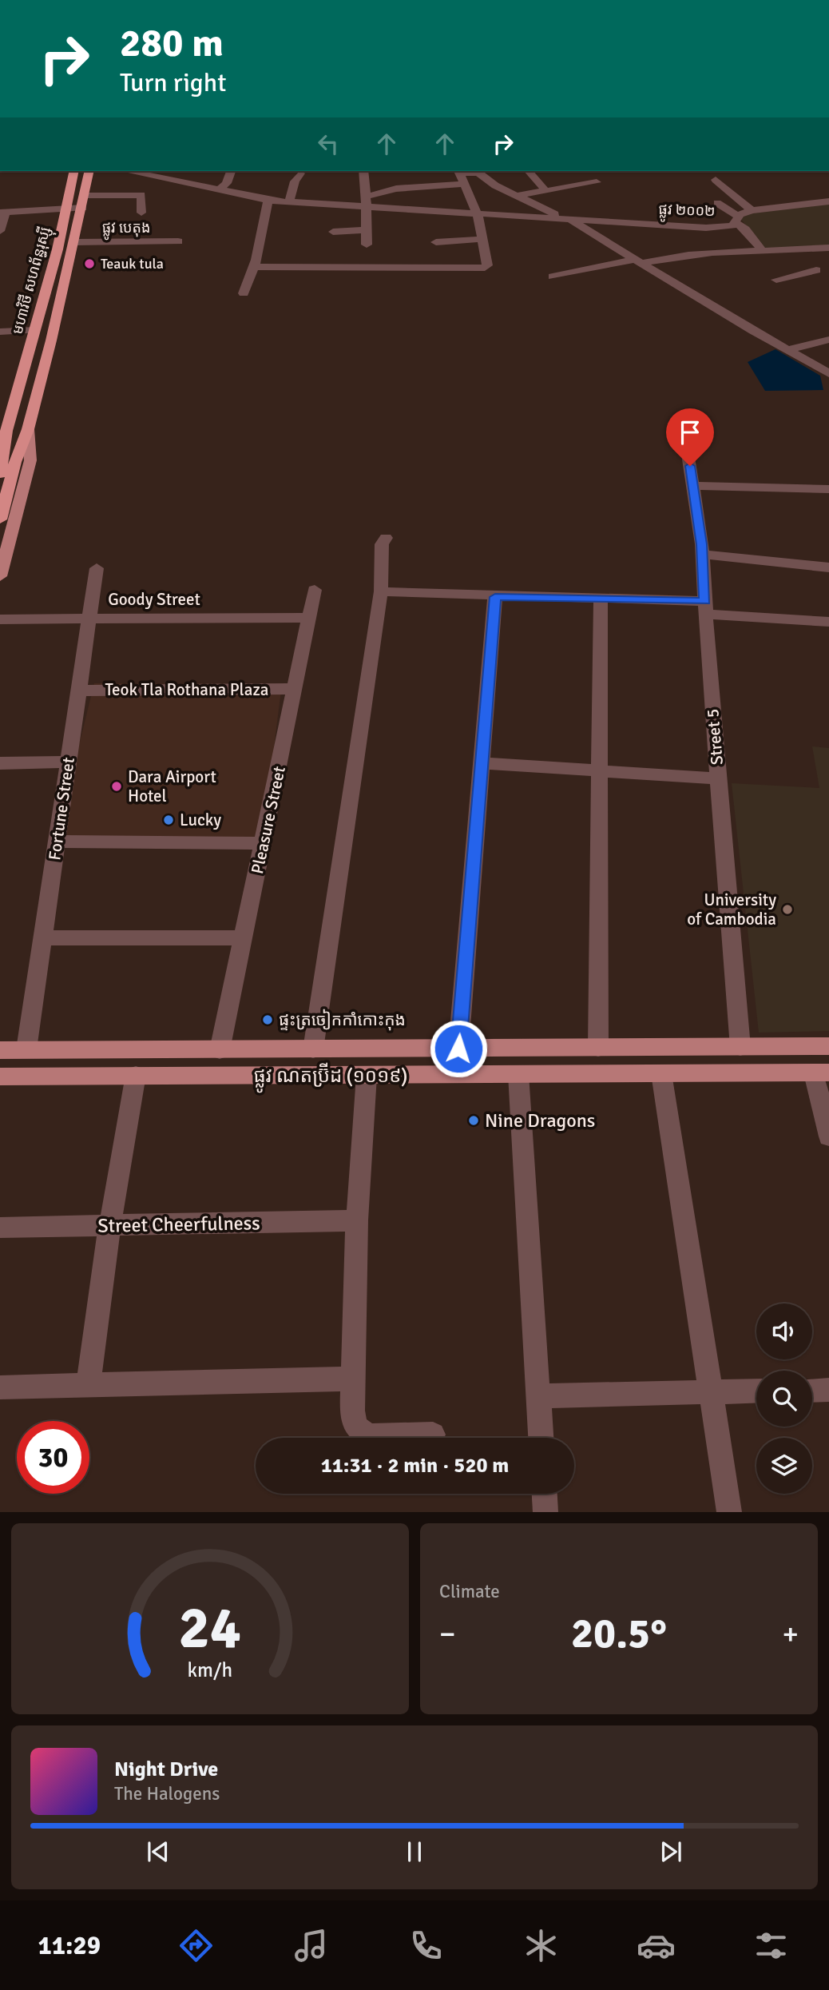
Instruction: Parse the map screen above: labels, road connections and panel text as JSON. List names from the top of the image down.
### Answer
{
  "streets": {
    "highway": ["មហាវិថី សហព័ន្ធរុស្ស៊ី"],
    "main road": ["ផ្លូវ ណតប្រ៊ីដ (១០១៩)"],
    "street": [
      "ផ្លូវ ២០០២",
      "ផ្លូវ បេតុង",
      "Goody Street",
      "Teok Tla Rothana Plaza",
      "Street 5",
      "Fortune Street",
      "Pleasure Street",
      "Street Cheerfulness"
    ]
  },
  "crossings": [
    ["ផ្លូវ បេតុង", "មហាវិថី សហព័ន្ធរុស្ស៊ី"],
    ["Goody Street", "Fortune Street"],
    ["Goody Street", "Pleasure Street"],
    ["Teok Tla Rothana Plaza", "Fortune Street"],
    ["Teok Tla Rothana Plaza", "Pleasure Street"],
    ["Street 5", "ផ្លូវ ណតប្រ៊ីដ (១០១៩)"],
    ["Fortune Street", "ផ្លូវ ណតប្រ៊ីដ (១០១៩)"],
    ["Pleasure Street", "ផ្លូវ ណតប្រ៊ីដ (១០១៩)"]
  ],
  "places": [
    "Teauk tula",
    "Dara Airport Hotel",
    "Lucky",
    "University of Cambodia",
    "ផ្ទះត្រចៀកកាំកោះកុង",
    "Nine Dragons"
  ],
  "page": {
    "turn": ["280 m", "Turn right"],
    "limit": "30",
    "trip": "11:31 · 2 min · 520 m",
    "tile": "Climate",
    "heat": ["−", "20.5°", "+"],
    "song": ["Night Drive", "The Halogens"],
    "tabs": "11:29",
    "gauge": ["24", "km/h"]
  }
}
